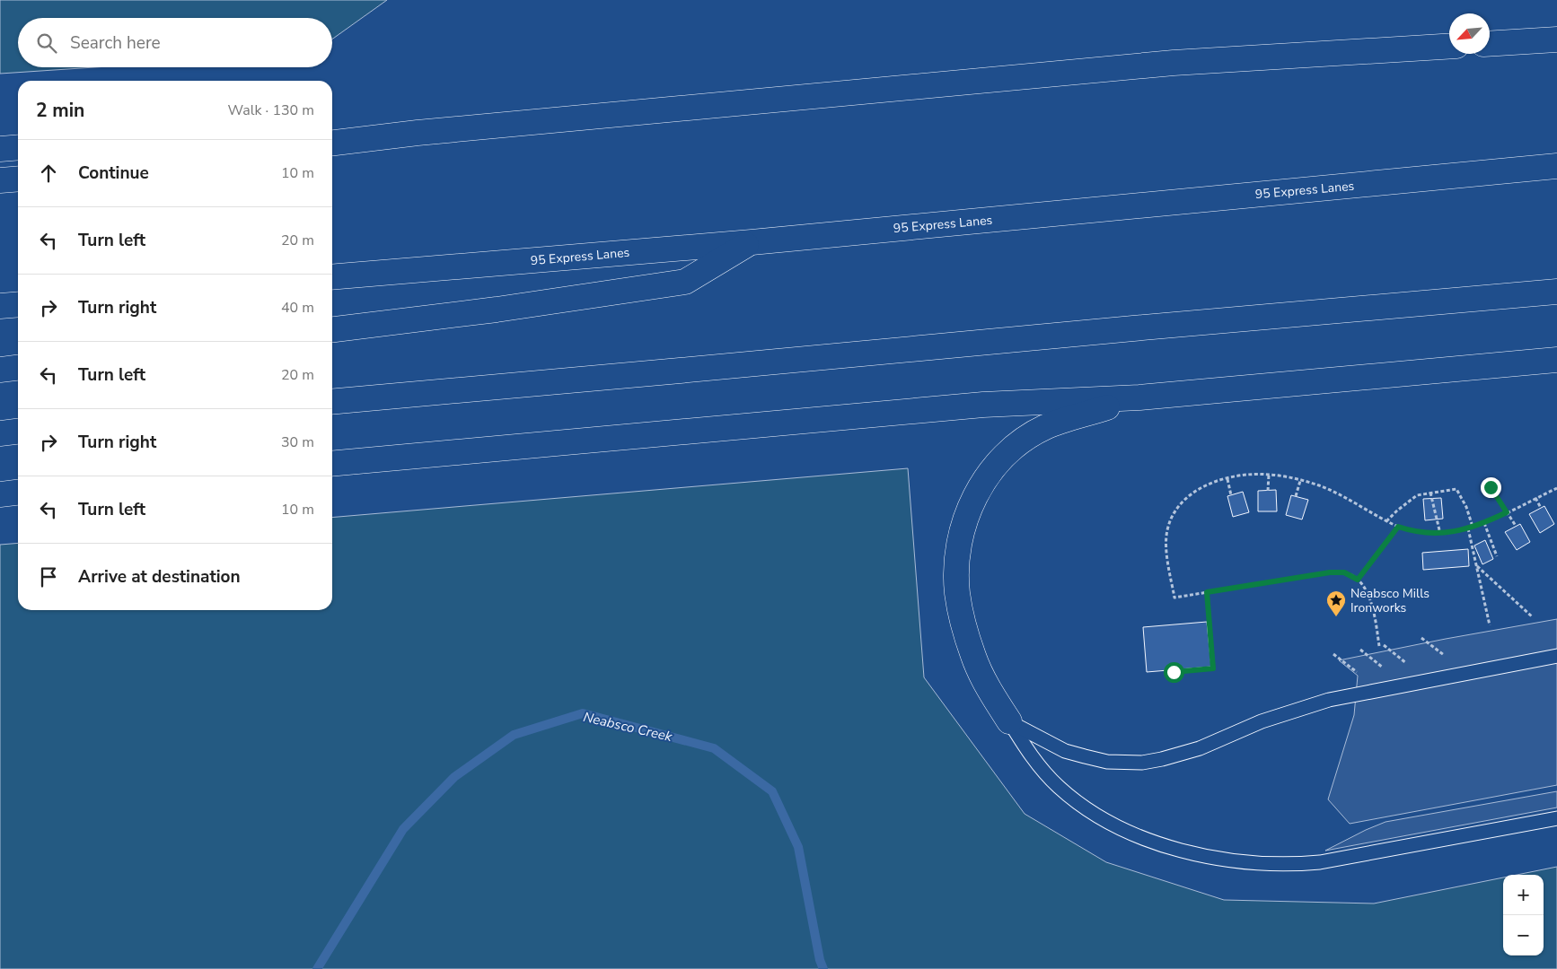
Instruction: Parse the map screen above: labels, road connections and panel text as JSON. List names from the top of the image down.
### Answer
{
  "streets": {
    "highway": ["95 Express Lanes"]
  },
  "water": ["Neabsco Creek"],
  "places": {
    "place": ["Neabsco Mills Ironworks"]
  },
  "north": "bottom left",
  "page": {
    "search": "Search here",
    "heading": ["2 min", "Walk · 130 m"],
    "list": [
      ["Continue", "10 m"],
      ["Turn left", "20 m"],
      ["Turn right", "40 m"],
      ["Turn left", "20 m"],
      ["Turn right", "30 m"],
      ["Turn left", "10 m"],
      "Arrive at destination"
    ],
    "map_buttons": ["+", "−"]
  }
}
